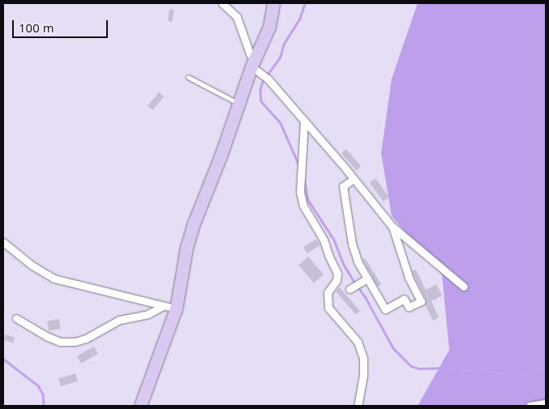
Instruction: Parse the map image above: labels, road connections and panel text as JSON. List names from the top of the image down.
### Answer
{
  "scale_bar": "100 m"
}
